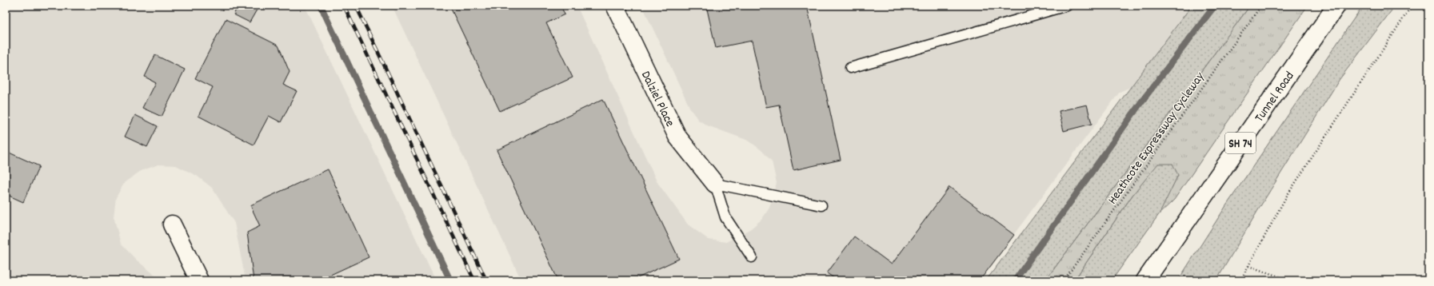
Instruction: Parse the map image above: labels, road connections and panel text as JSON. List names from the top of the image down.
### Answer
{
  "streets": {
    "main road": ["Tunnel Road", "Dalziel Place", "SH 74"],
    "path": ["Heathcote Expressway Cycleway"]
  }
}
